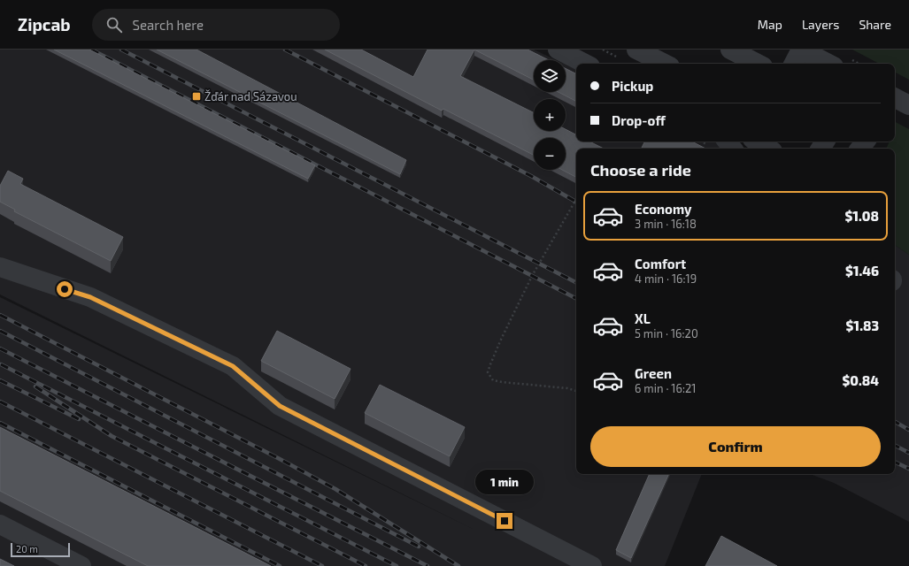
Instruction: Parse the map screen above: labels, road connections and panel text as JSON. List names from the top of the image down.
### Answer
{
  "places": {
    "transit": ["Žďár nad Sázavou"]
  },
  "scale_bar": "20 m",
  "page": {
    "header": "Zipcab",
    "search": "Search here",
    "nav": ["Map", "Layers", "Share"],
    "map_buttons": ["+", "−"],
    "banner": ["Pickup", "Drop-off"],
    "heading": "Choose a ride",
    "list": [
      {
        "name": "Economy",
        "note": "3 min · 16:18",
        "value": "$1.08"
      },
      {
        "name": "Comfort",
        "note": "4 min · 16:19",
        "value": "$1.46"
      },
      {
        "name": "XL",
        "note": "5 min · 16:20",
        "value": "$1.83"
      },
      {
        "name": "Green",
        "note": "6 min · 16:21",
        "value": "$0.84"
      }
    ],
    "buttons": "Confirm",
    "bubble": "1 min",
    "scale": "20 m"
  }
}
